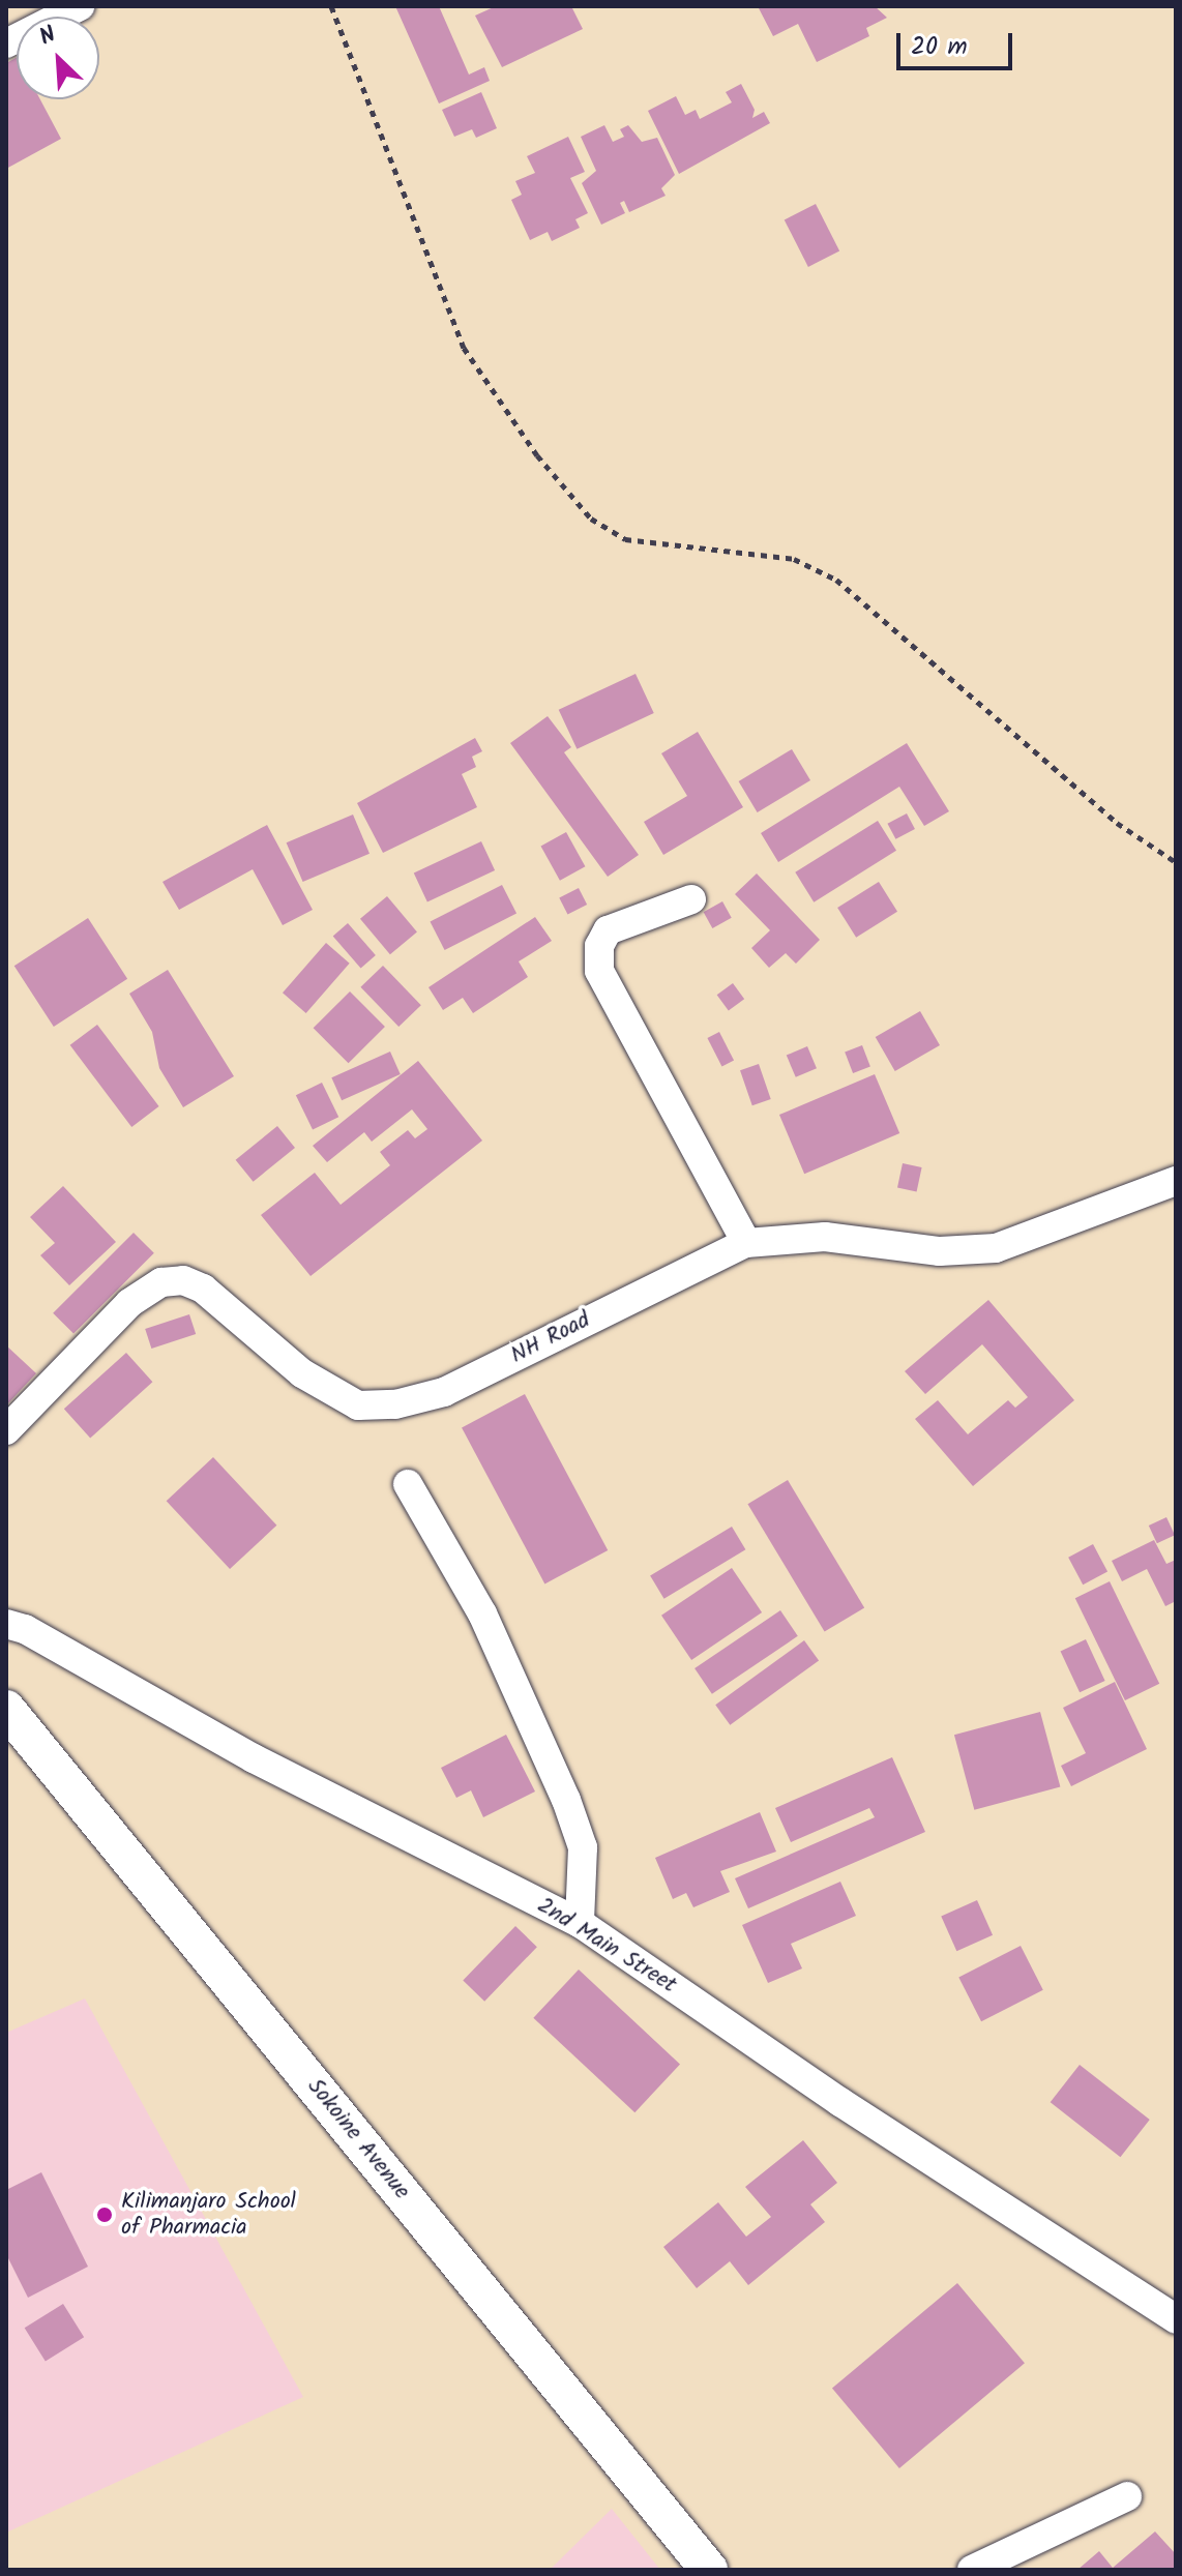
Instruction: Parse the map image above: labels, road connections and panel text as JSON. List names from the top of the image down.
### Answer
{
  "streets": {
    "street": ["NH Road", "2nd Main Street", "Sokoine Avenue"]
  },
  "places": ["Kilimanjaro School of Pharmacia"],
  "scale_bar": "20 m",
  "north": "top left"
}
